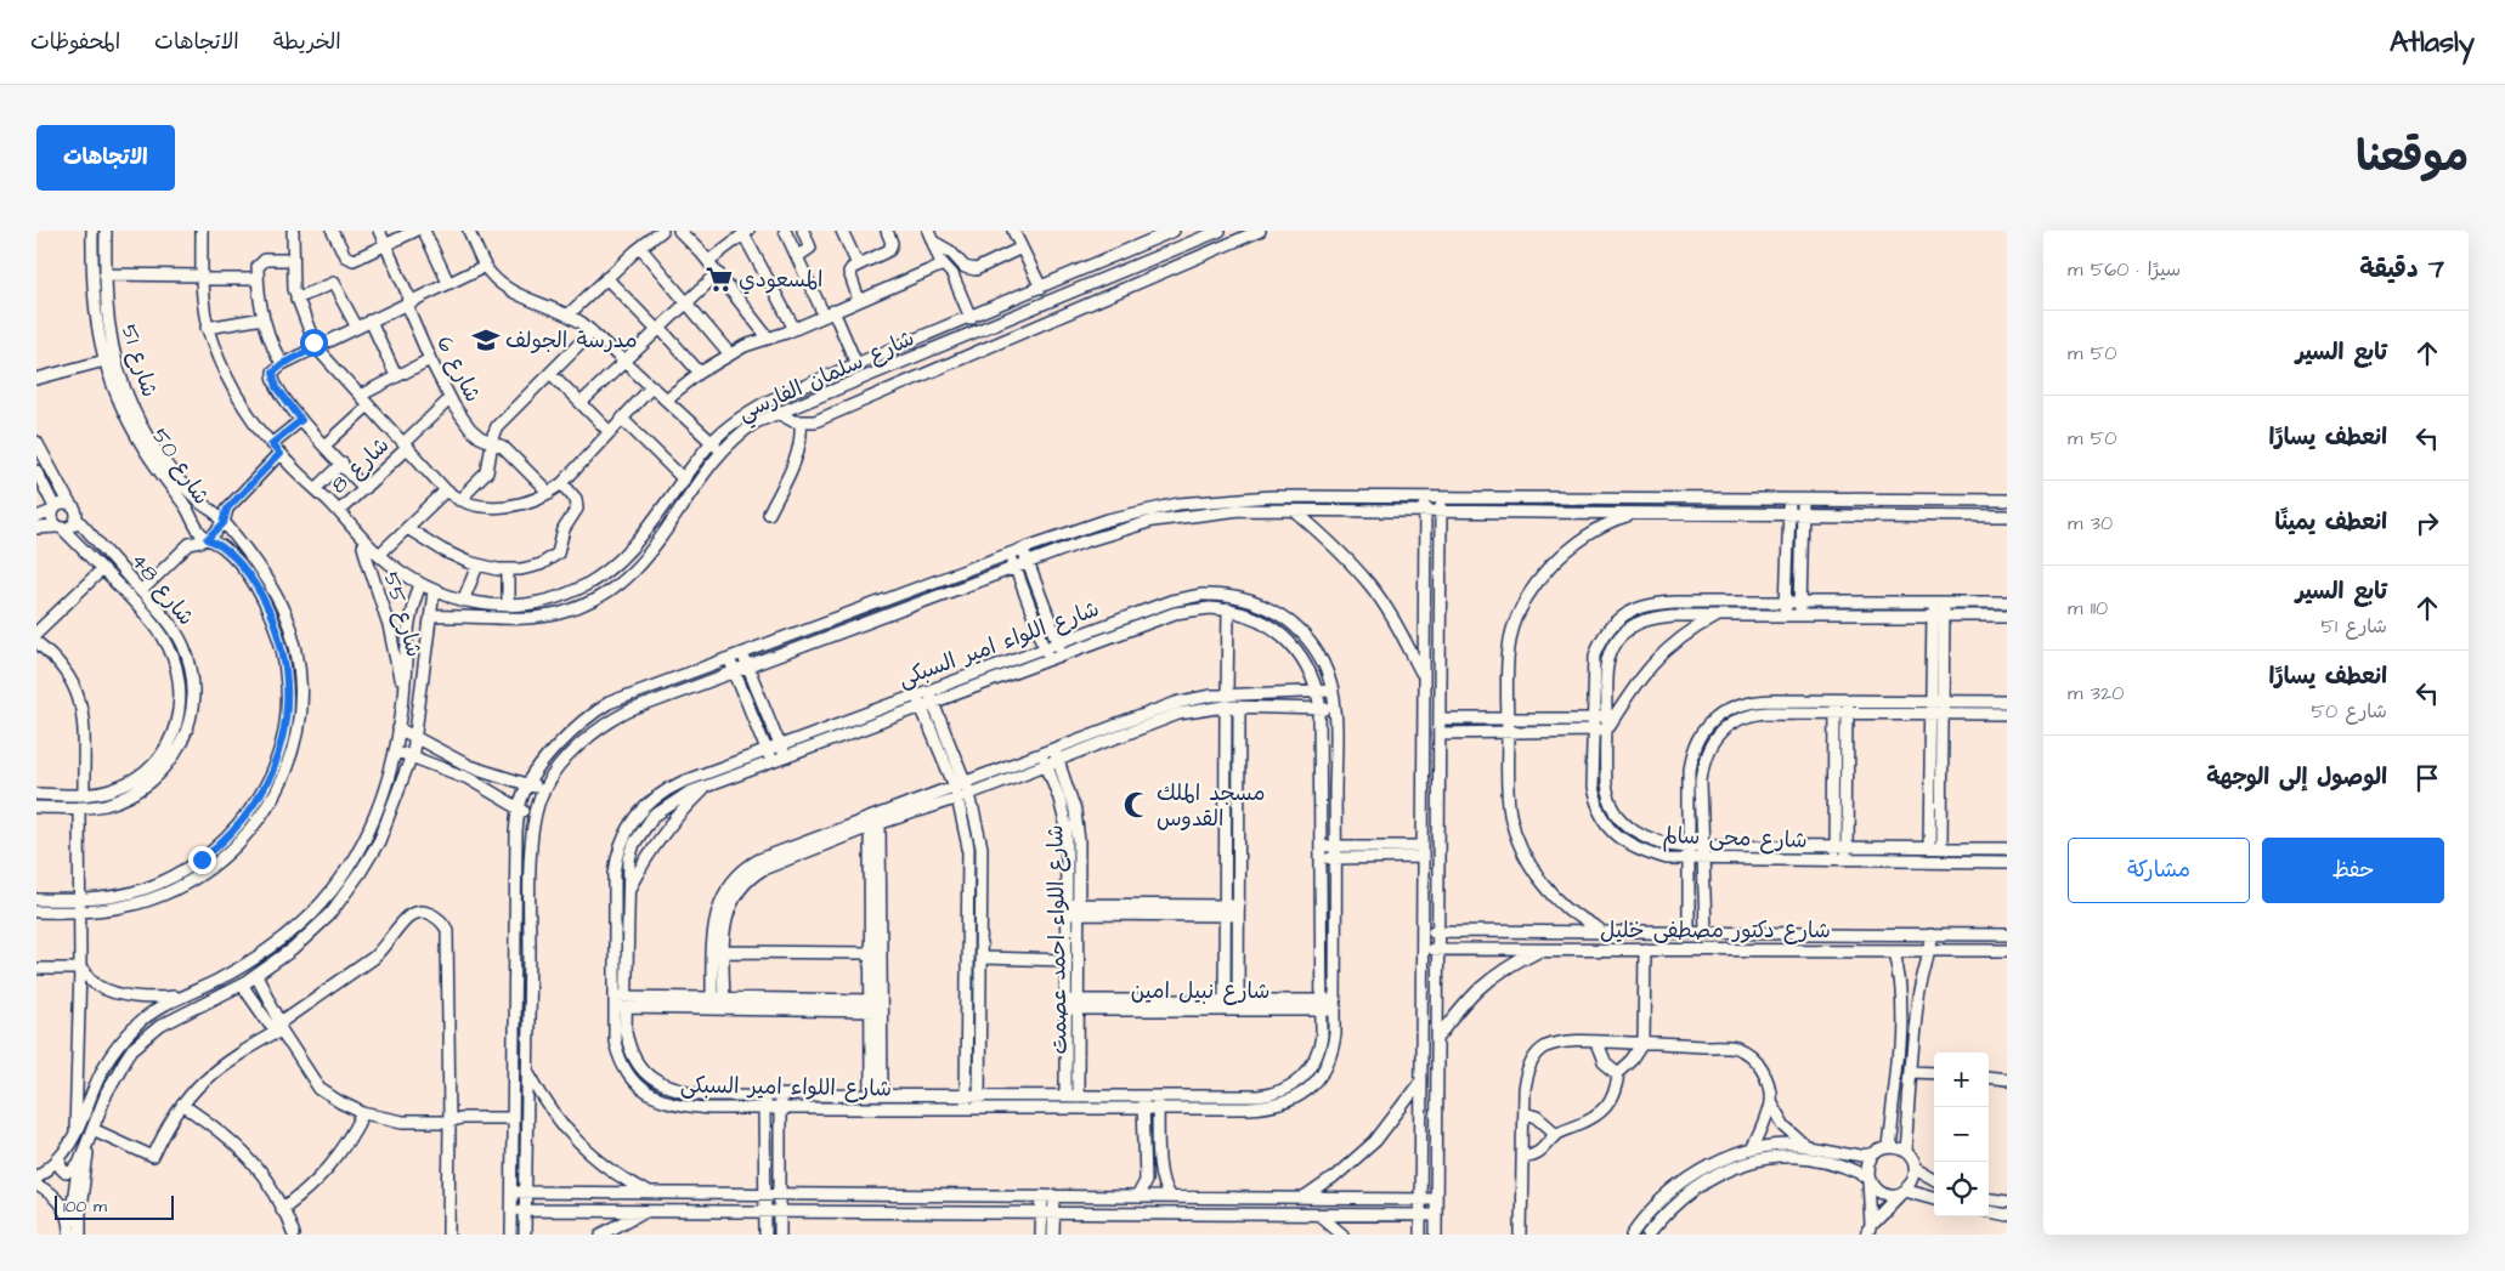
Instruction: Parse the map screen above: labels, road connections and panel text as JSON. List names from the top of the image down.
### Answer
{
  "streets": {
    "street": [
      "شارع 51",
      "شارع 6",
      "شارع سلمان الفارسي",
      "شارع 8",
      "شارع 50",
      "شارع 48",
      "شارع 55",
      "شارع اللواء امير السبكى",
      "شارع محى سالم",
      "شارع دكتور مصطفى خليل",
      "شارع اللواء احمد عصمت",
      "شارع نبيل امين"
    ]
  },
  "crossings": [
    ["شارع 51", "شارع 50"],
    ["شارع 6", "شارع 8"],
    ["شارع سلمان الفارسي", "شارع 8"],
    ["شارع سلمان الفارسي", "شارع 55"],
    ["شارع اللواء امير السبكى", "شارع اللواء احمد عصمت"],
    ["شارع اللواء امير السبكى", "شارع نبيل امين"],
    ["شارع اللواء احمد عصمت", "شارع نبيل امين"]
  ],
  "places": {
    "supermarket": ["المسعودي"],
    "school or university": ["مدرسة الجولف"],
    "mosque": ["مسجد الملك القدوس"]
  },
  "scale_bar": "100 m",
  "page": {
    "header": "Atlasly",
    "nav": ["الخريطة", "الاتجاهات", "المحفوظات"],
    "title": "موقعنا",
    "buttons": [
      "الاتجاهات",
      ["حفظ", "مشاركة"]
    ],
    "heading": ["7 دقيقة", "سيرًا · 560 m"],
    "list": [
      ["تابع السير", "50 m"],
      ["انعطف يسارًا", "50 m"],
      ["انعطف يمينًا", "30 m"],
      ["تابع السير", "شارع 51", "110 m"],
      ["انعطف يسارًا", "شارع 50", "320 m"],
      "الوصول إلى الوجهة"
    ],
    "map_buttons": ["+", "−"],
    "scale": "100 m"
  }
}
